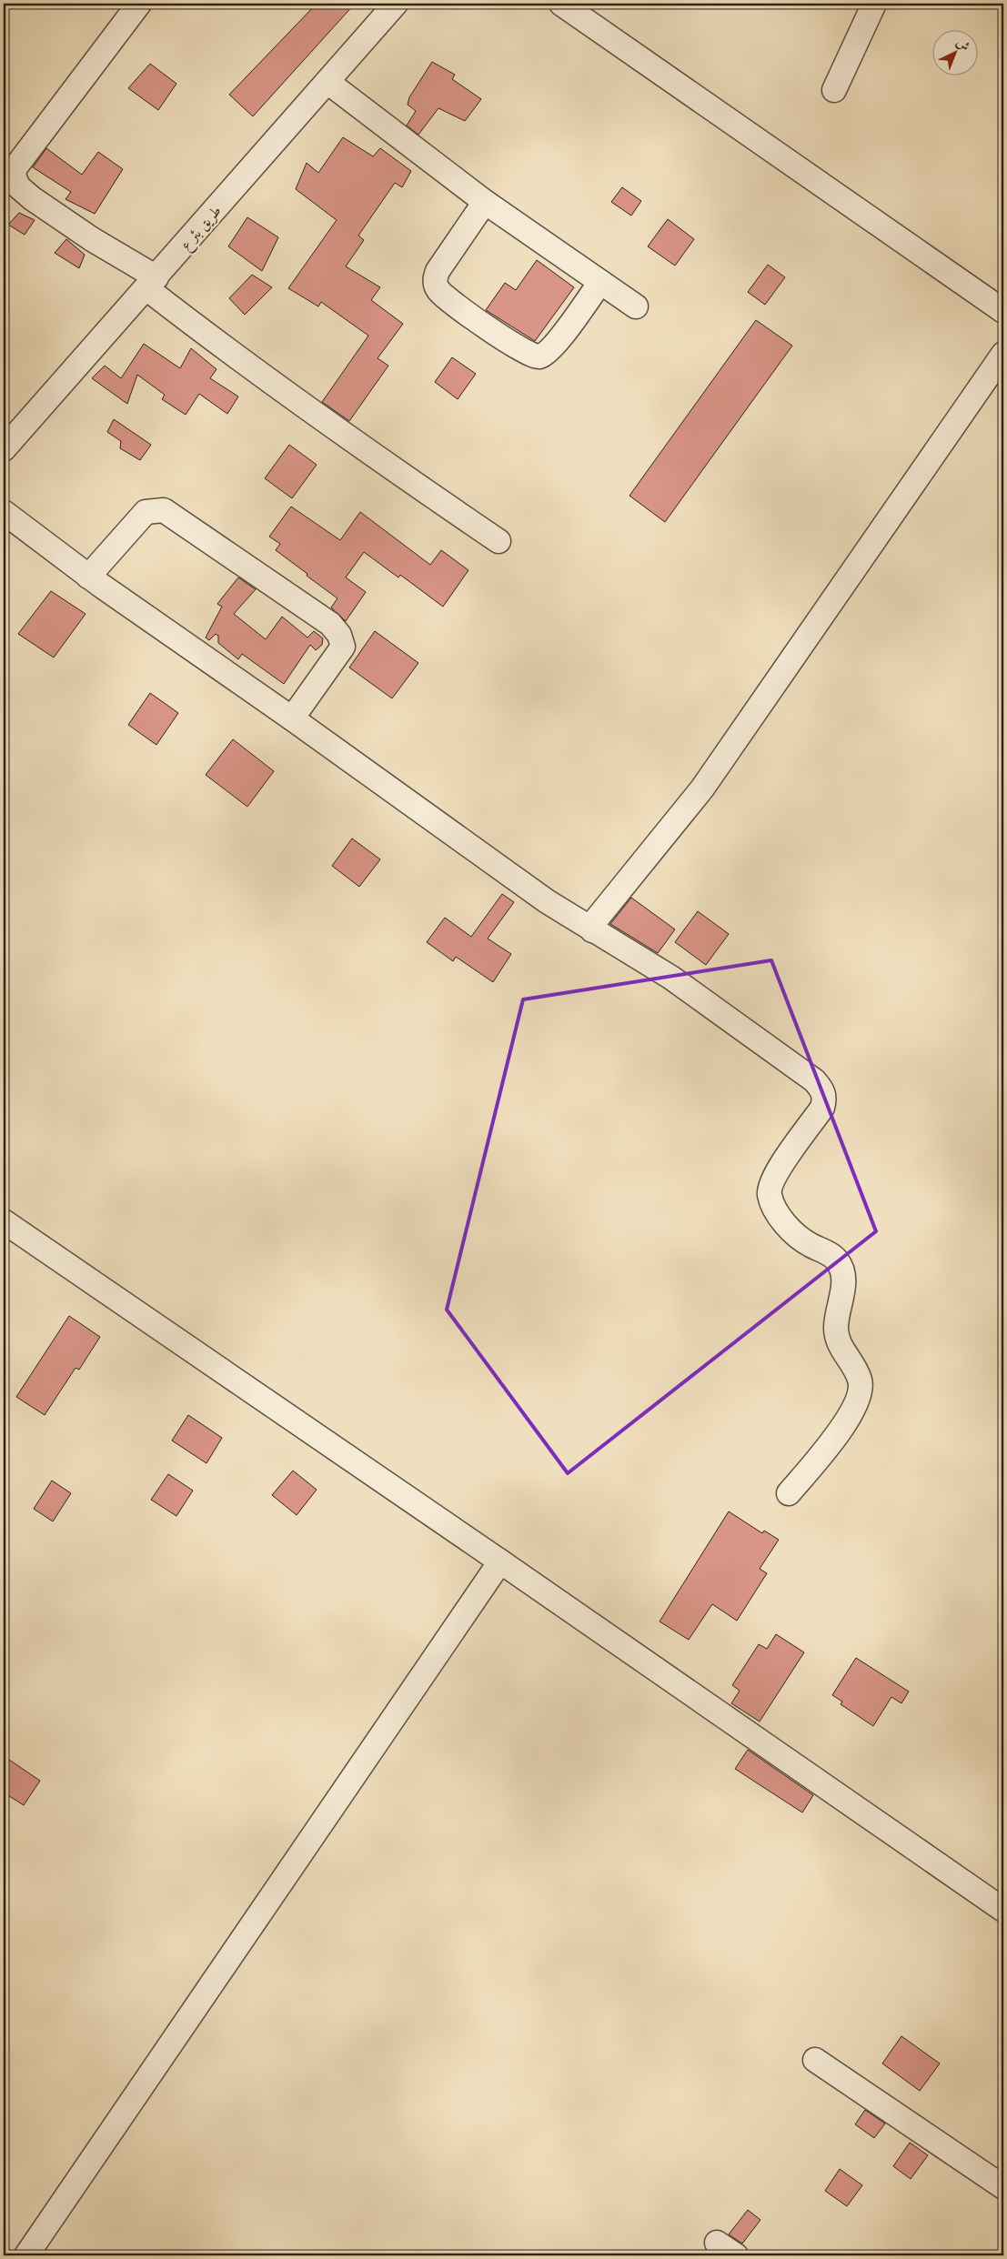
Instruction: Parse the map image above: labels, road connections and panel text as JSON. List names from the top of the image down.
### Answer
{
  "streets": {
    "street": ["طريق بئر ع"]
  },
  "north": "top right"
}
